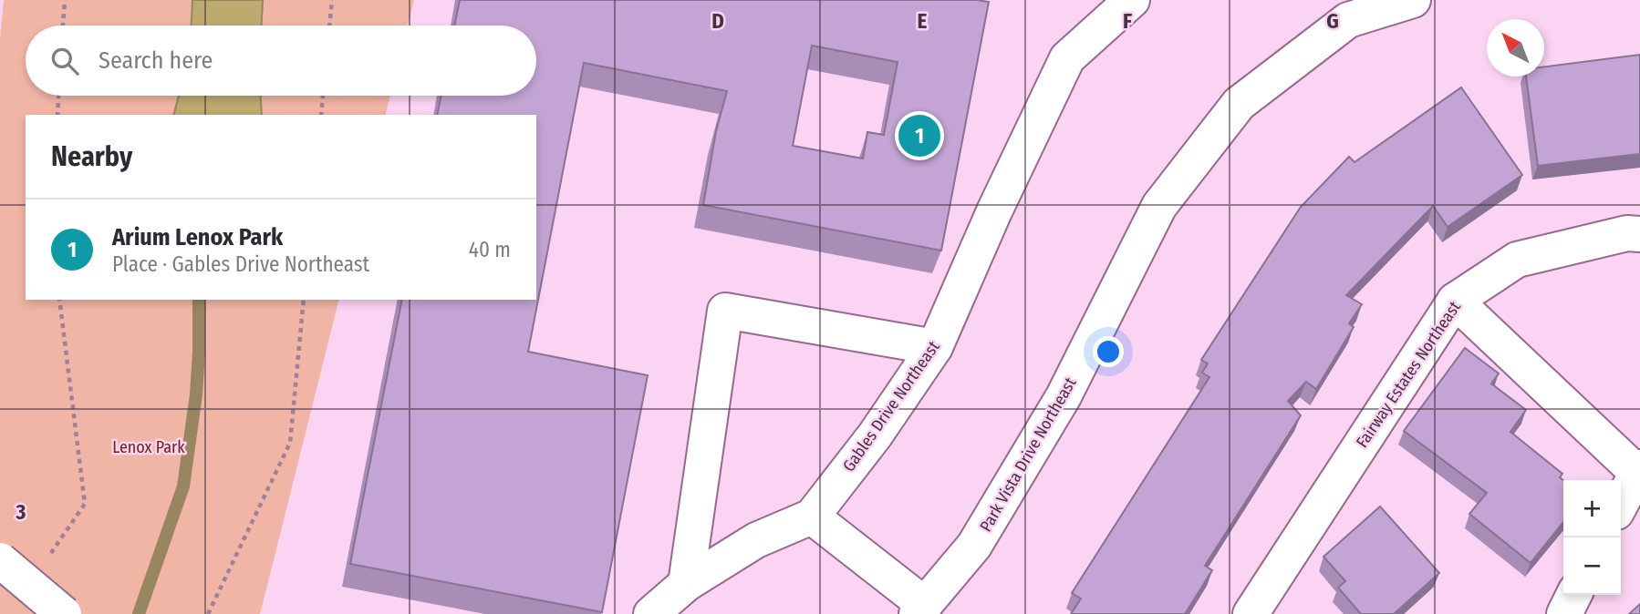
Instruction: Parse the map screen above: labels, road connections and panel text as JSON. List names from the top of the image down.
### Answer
{
  "streets": {
    "street": ["Fairway Estates Northeast", "Gables Drive Northeast", "Park Vista Drive Northeast"]
  },
  "parks": ["Lenox Park"],
  "north": "top left",
  "page": {
    "search": "Search here",
    "pins": "1",
    "heading": "Nearby",
    "list": [
      {
        "mark": "1",
        "name": "Arium Lenox Park",
        "note": "Place · Gables Drive Northeast",
        "value": "40 m"
      }
    ],
    "map_buttons": ["+", "−"]
  },
  "grid": {
    "columns": [
      "D",
      "E",
      "F",
      "G"
    ],
    "rows": ["3"]
  }
}
